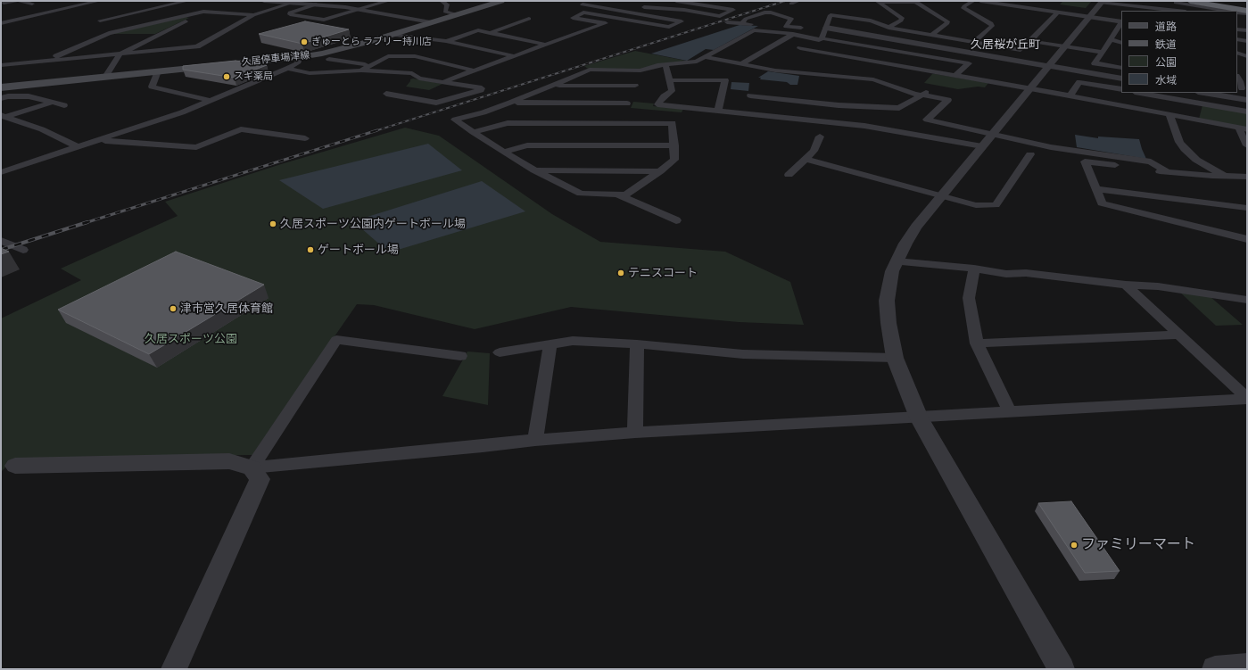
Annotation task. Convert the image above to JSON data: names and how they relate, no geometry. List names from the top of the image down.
{
  "streets": {
    "main road": ["久居停車場津線"]
  },
  "districts": ["久居桜が丘町"],
  "parks": ["久居スポーツ公園"],
  "places": [
    "ぎゅーとら ラブリー持川店",
    "スギ薬局",
    "久居スポーツ公園内ゲートボール場",
    "ゲートボール場",
    "テニスコート",
    "津市営久居体育館",
    "ファミリーマート"
  ],
  "legend": [
    "道路",
    "鉄道",
    "公園",
    "水域"
  ]
}
